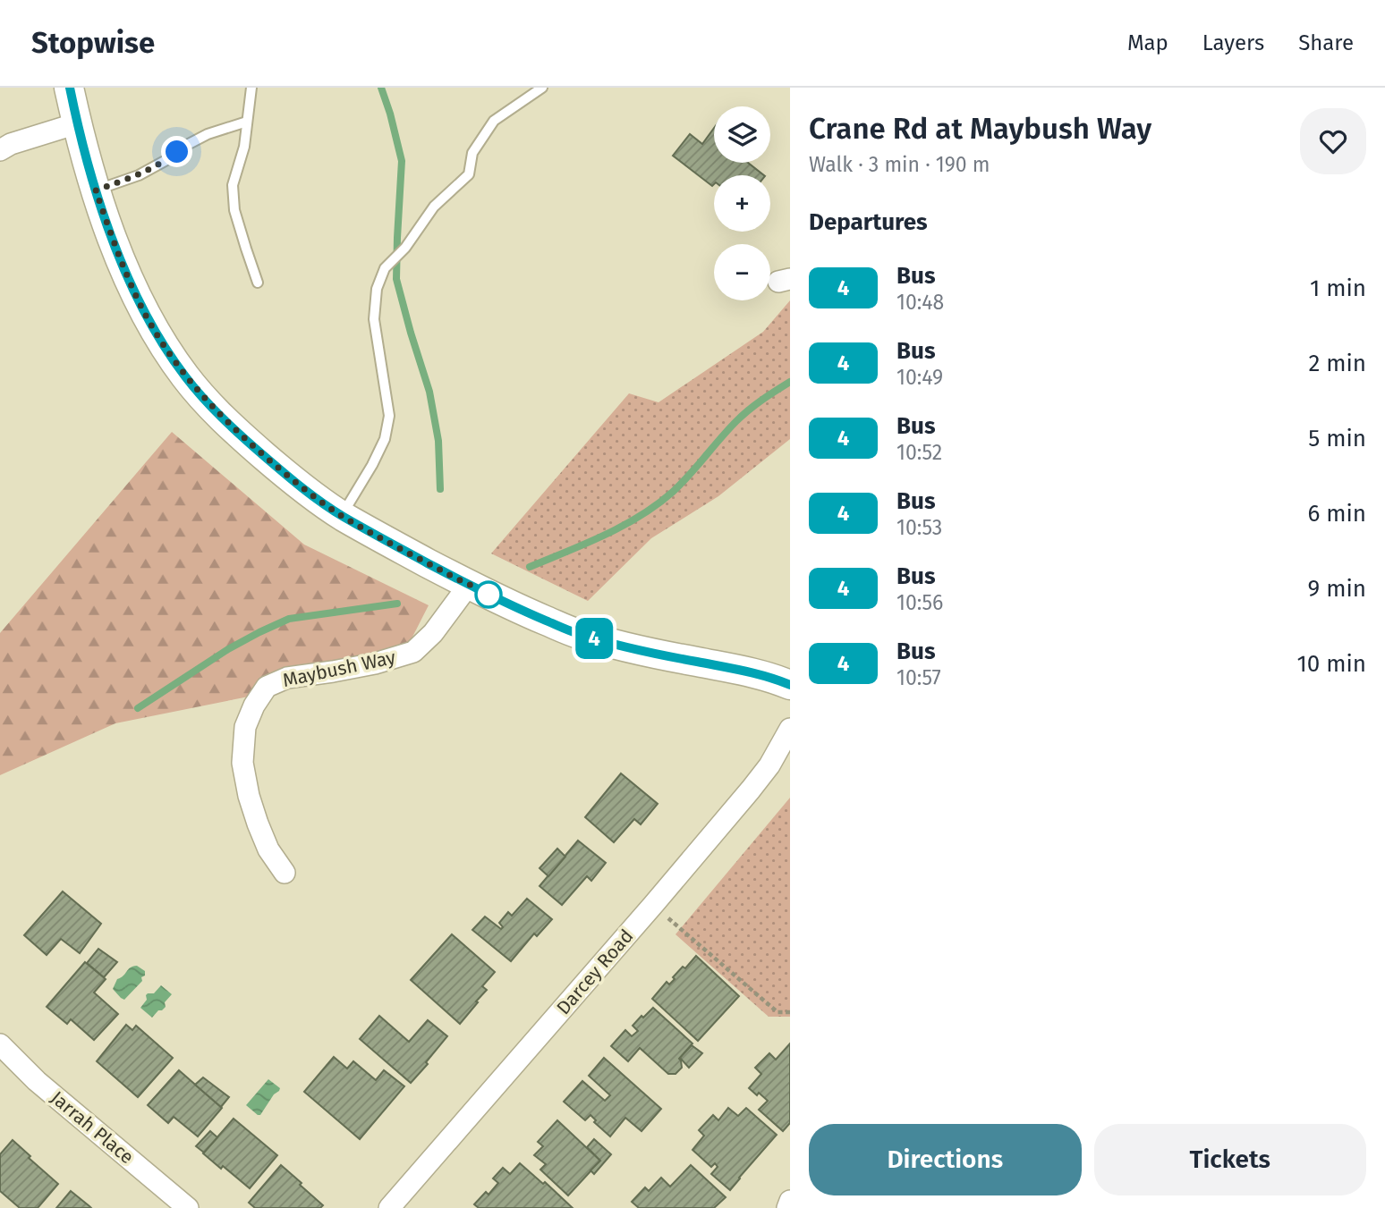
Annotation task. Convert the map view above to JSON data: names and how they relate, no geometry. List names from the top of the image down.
{
  "streets": {
    "street": ["Maybush Way", "Darcey Road", "Jarrah Place"]
  },
  "lines": ["bus line 4"],
  "page": {
    "header": "Stopwise",
    "nav": ["Map", "Layers", "Share"],
    "on_map": "4",
    "heading": [
      ["Crane Rd at Maybush Way", "Walk · 3 min · 190 m"],
      "Departures"
    ],
    "map_buttons": ["+", "−"],
    "list": [
      {
        "mark": "4",
        "name": "Bus",
        "note": "10:48",
        "value": "1 min"
      },
      {
        "mark": "4",
        "name": "Bus",
        "note": "10:49",
        "value": "2 min"
      },
      {
        "mark": "4",
        "name": "Bus",
        "note": "10:52",
        "value": "5 min"
      },
      {
        "mark": "4",
        "name": "Bus",
        "note": "10:53",
        "value": "6 min"
      },
      {
        "mark": "4",
        "name": "Bus",
        "note": "10:56",
        "value": "9 min"
      },
      {
        "mark": "4",
        "name": "Bus",
        "note": "10:57",
        "value": "10 min"
      }
    ],
    "buttons": ["Directions", "Tickets"]
  }
}
